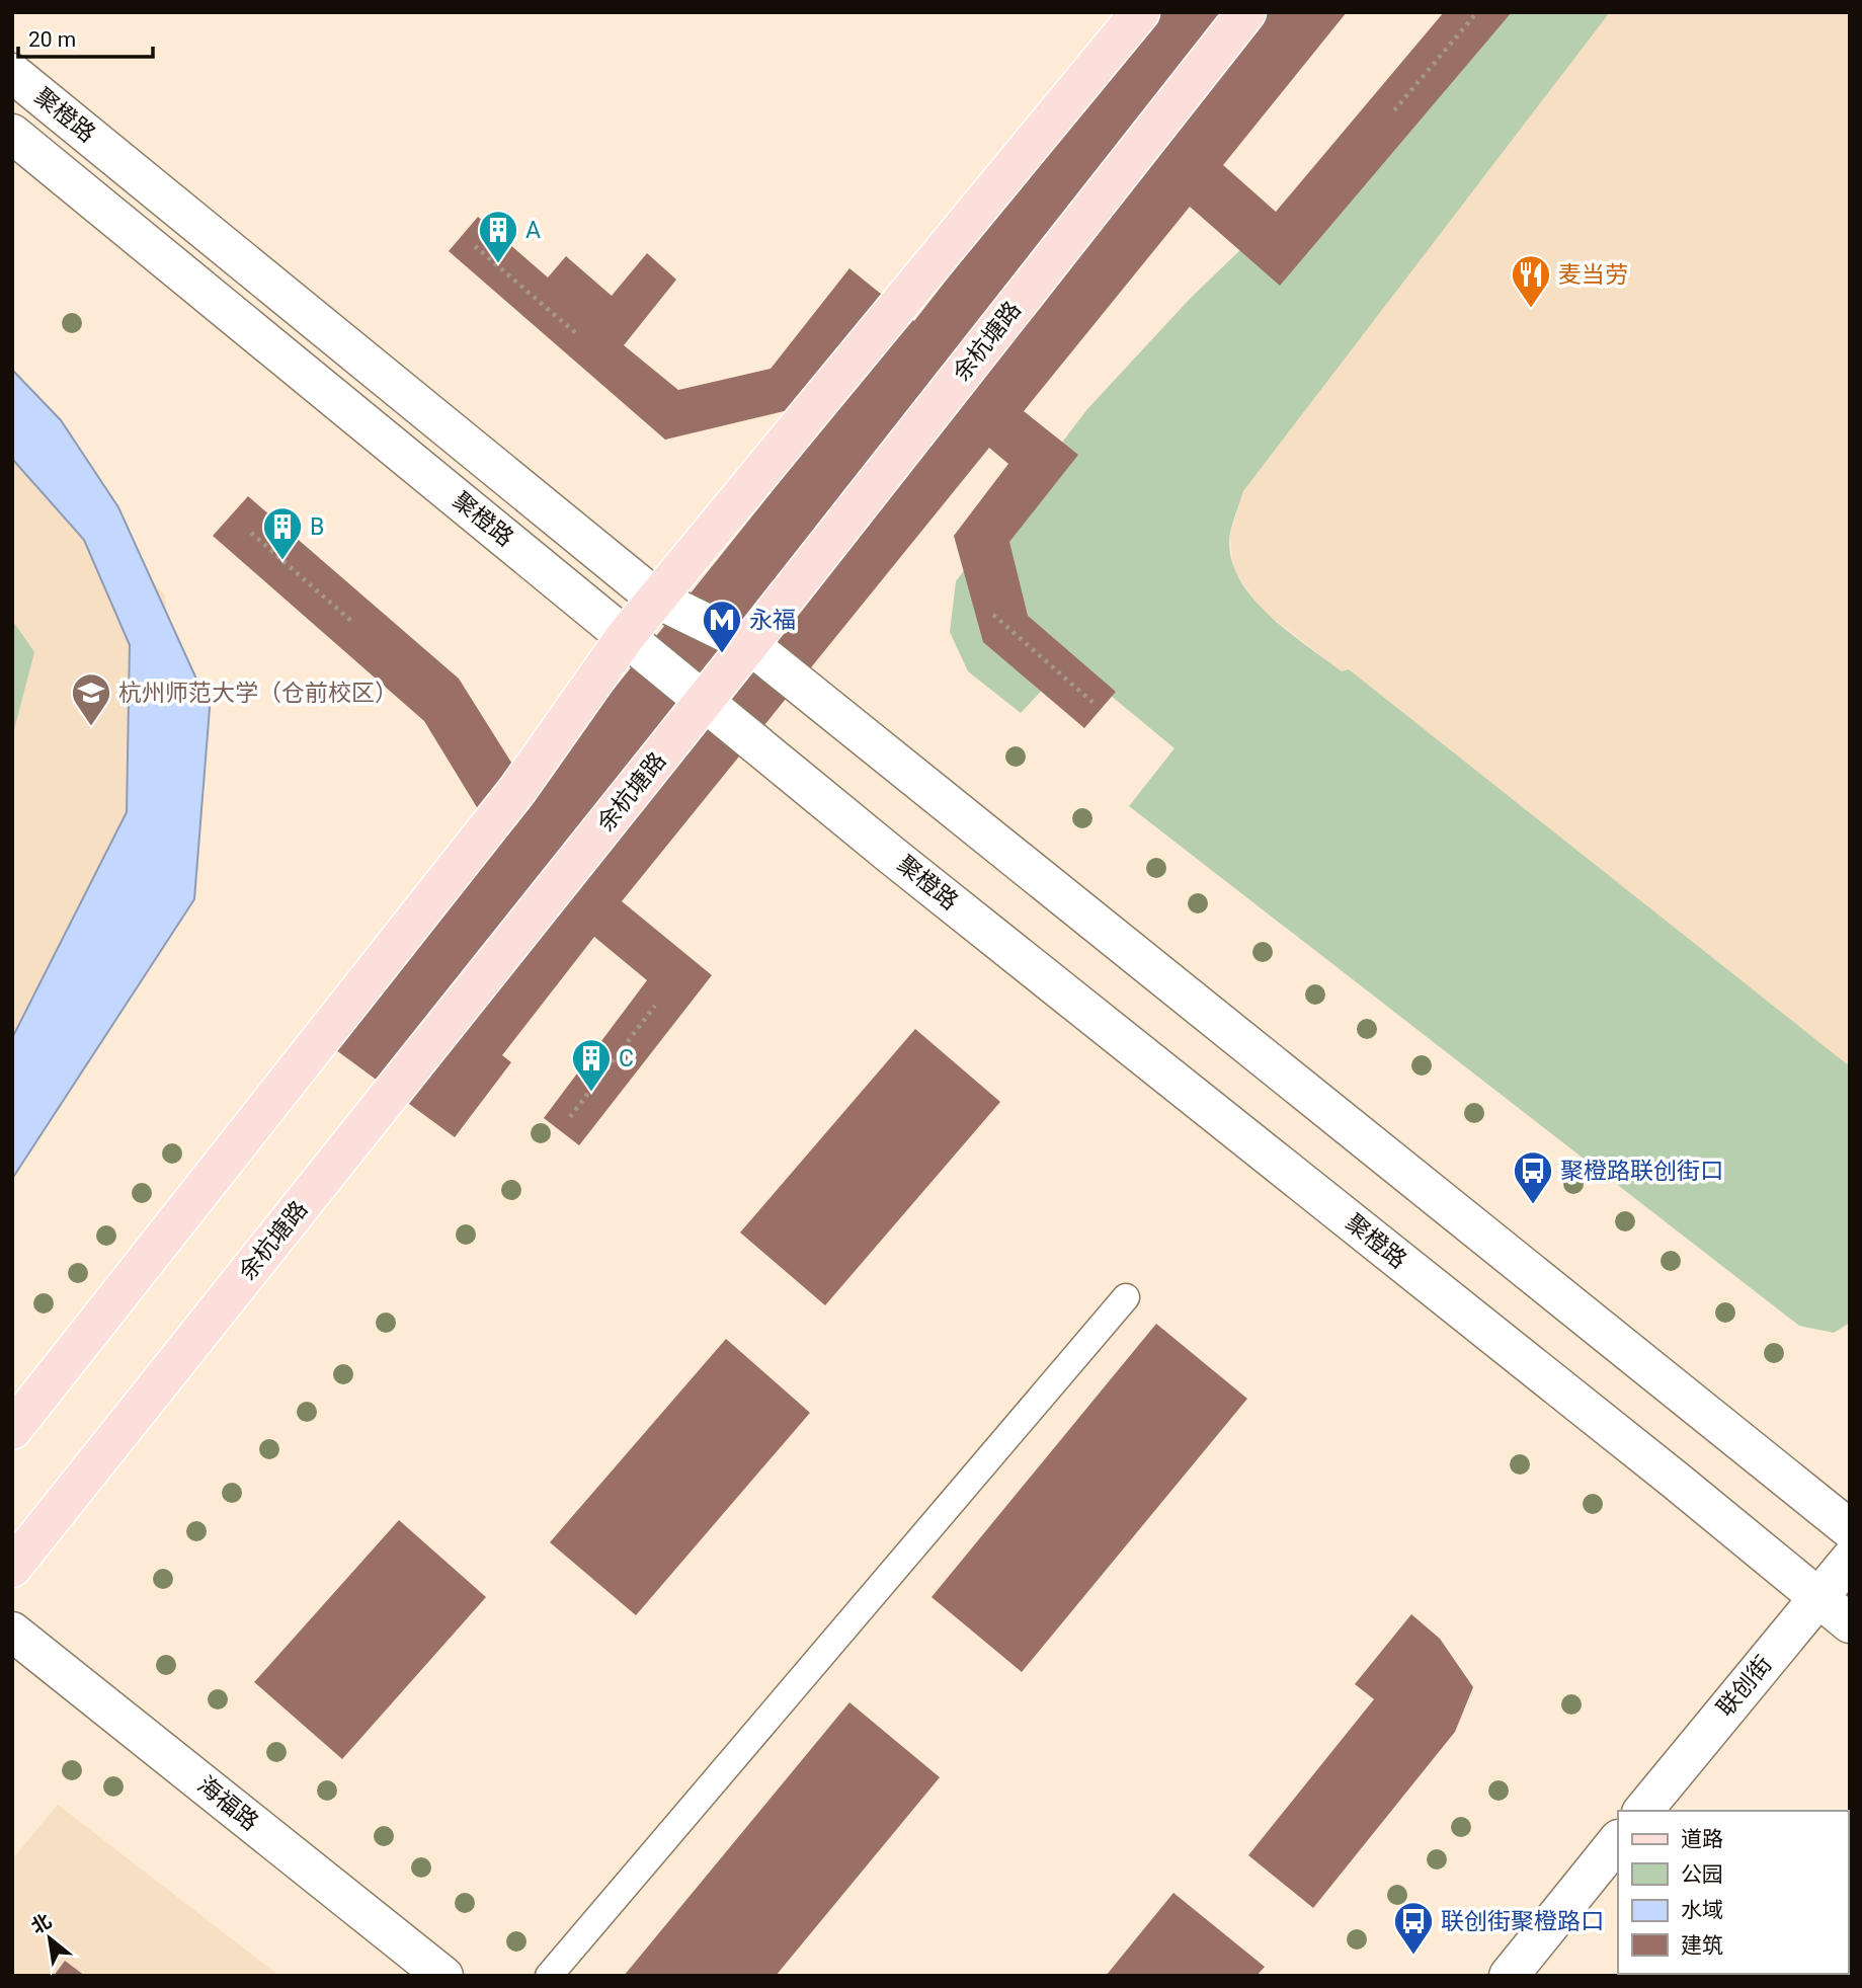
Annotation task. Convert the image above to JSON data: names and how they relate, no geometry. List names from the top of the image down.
{
  "streets": {
    "main road": ["余杭塘路"],
    "street": ["聚橙路", "联创街", "海福路"]
  },
  "crossings": [
    ["聚橙路", "余杭塘路"],
    ["聚橙路", "联创街"]
  ],
  "places": {
    "building": ["A", "B", "C"],
    "restaurant": ["麦当劳"],
    "metro station": ["永福"],
    "school or university": ["杭州师范大学（仓前校区）"],
    "bus stop": ["聚橙路联创街口", "联创街聚橙路口"]
  },
  "legend": [
    "道路",
    "公园",
    "水域",
    "建筑"
  ],
  "scale_bar": "20 m",
  "north": "top left"
}
